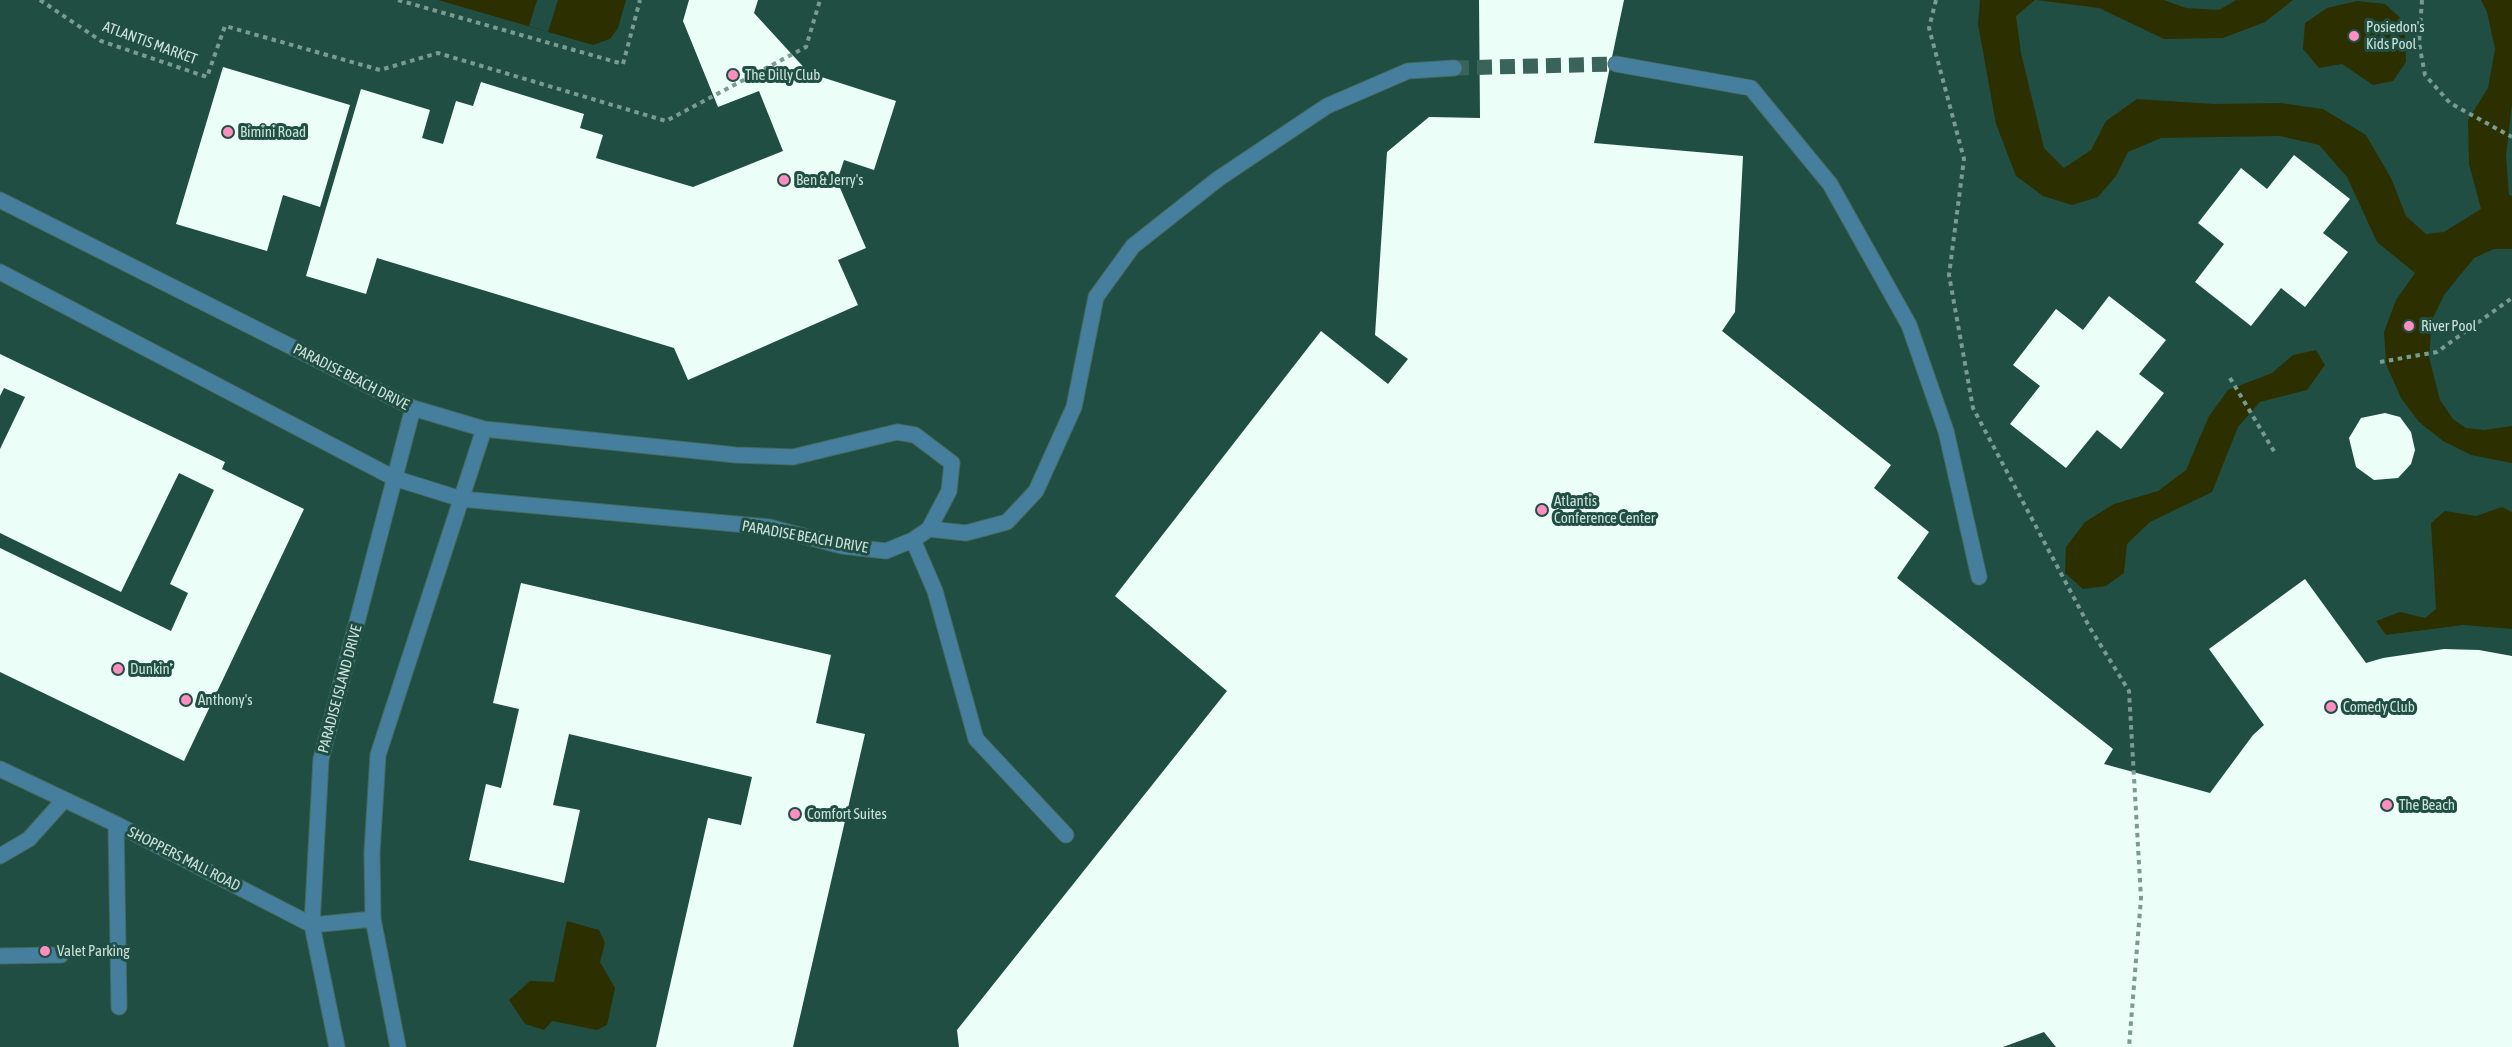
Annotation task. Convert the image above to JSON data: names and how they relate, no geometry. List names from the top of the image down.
{
  "streets": {
    "street": ["PARADISE BEACH DRIVE", "PARADISE ISLAND DRIVE", "SHOPPERS MALL ROAD"],
    "path": ["ATLANTIS MARKET"]
  },
  "crossings": [
    ["PARADISE BEACH DRIVE", "PARADISE ISLAND DRIVE"],
    ["PARADISE ISLAND DRIVE", "SHOPPERS MALL ROAD"]
  ],
  "places": [
    "Posiedon's Kids Pool",
    "The Dilly Club",
    "Bimini Road",
    "Ben & Jerry's",
    "River Pool",
    "Atlantis Conference Center",
    "Dunkin'",
    "Anthony's",
    "Comedy Club",
    "The Beach",
    "Comfort Suites",
    "Valet Parking"
  ]
}
